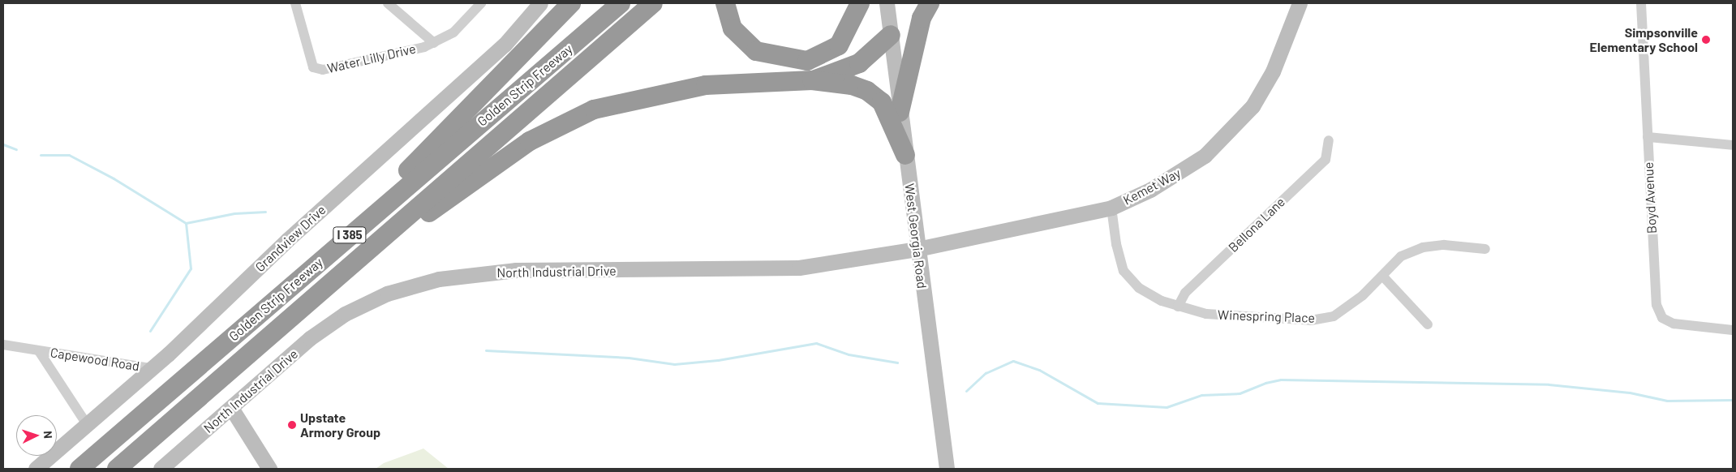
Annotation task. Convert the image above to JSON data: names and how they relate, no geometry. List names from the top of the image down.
{
  "streets": {
    "highway": ["Golden Strip Freeway", "I 385"],
    "street": [
      "Water Lilly Drive",
      "Kemet Way",
      "Boyd Avenue",
      "Bellona Lane",
      "West Georgia Road",
      "Grandview Drive",
      "North Industrial Drive",
      "Winespring Place",
      "Capewood Road"
    ]
  },
  "crossings": [
    ["Kemet Way", "West Georgia Road"],
    ["Kemet Way", "North Industrial Drive"],
    ["Kemet Way", "Winespring Place"],
    ["Bellona Lane", "Winespring Place"],
    ["West Georgia Road", "North Industrial Drive"],
    ["Grandview Drive", "Capewood Road"]
  ],
  "places": ["Simpsonville Elementary School", "Upstate Armory Group"],
  "north": "right"
}
